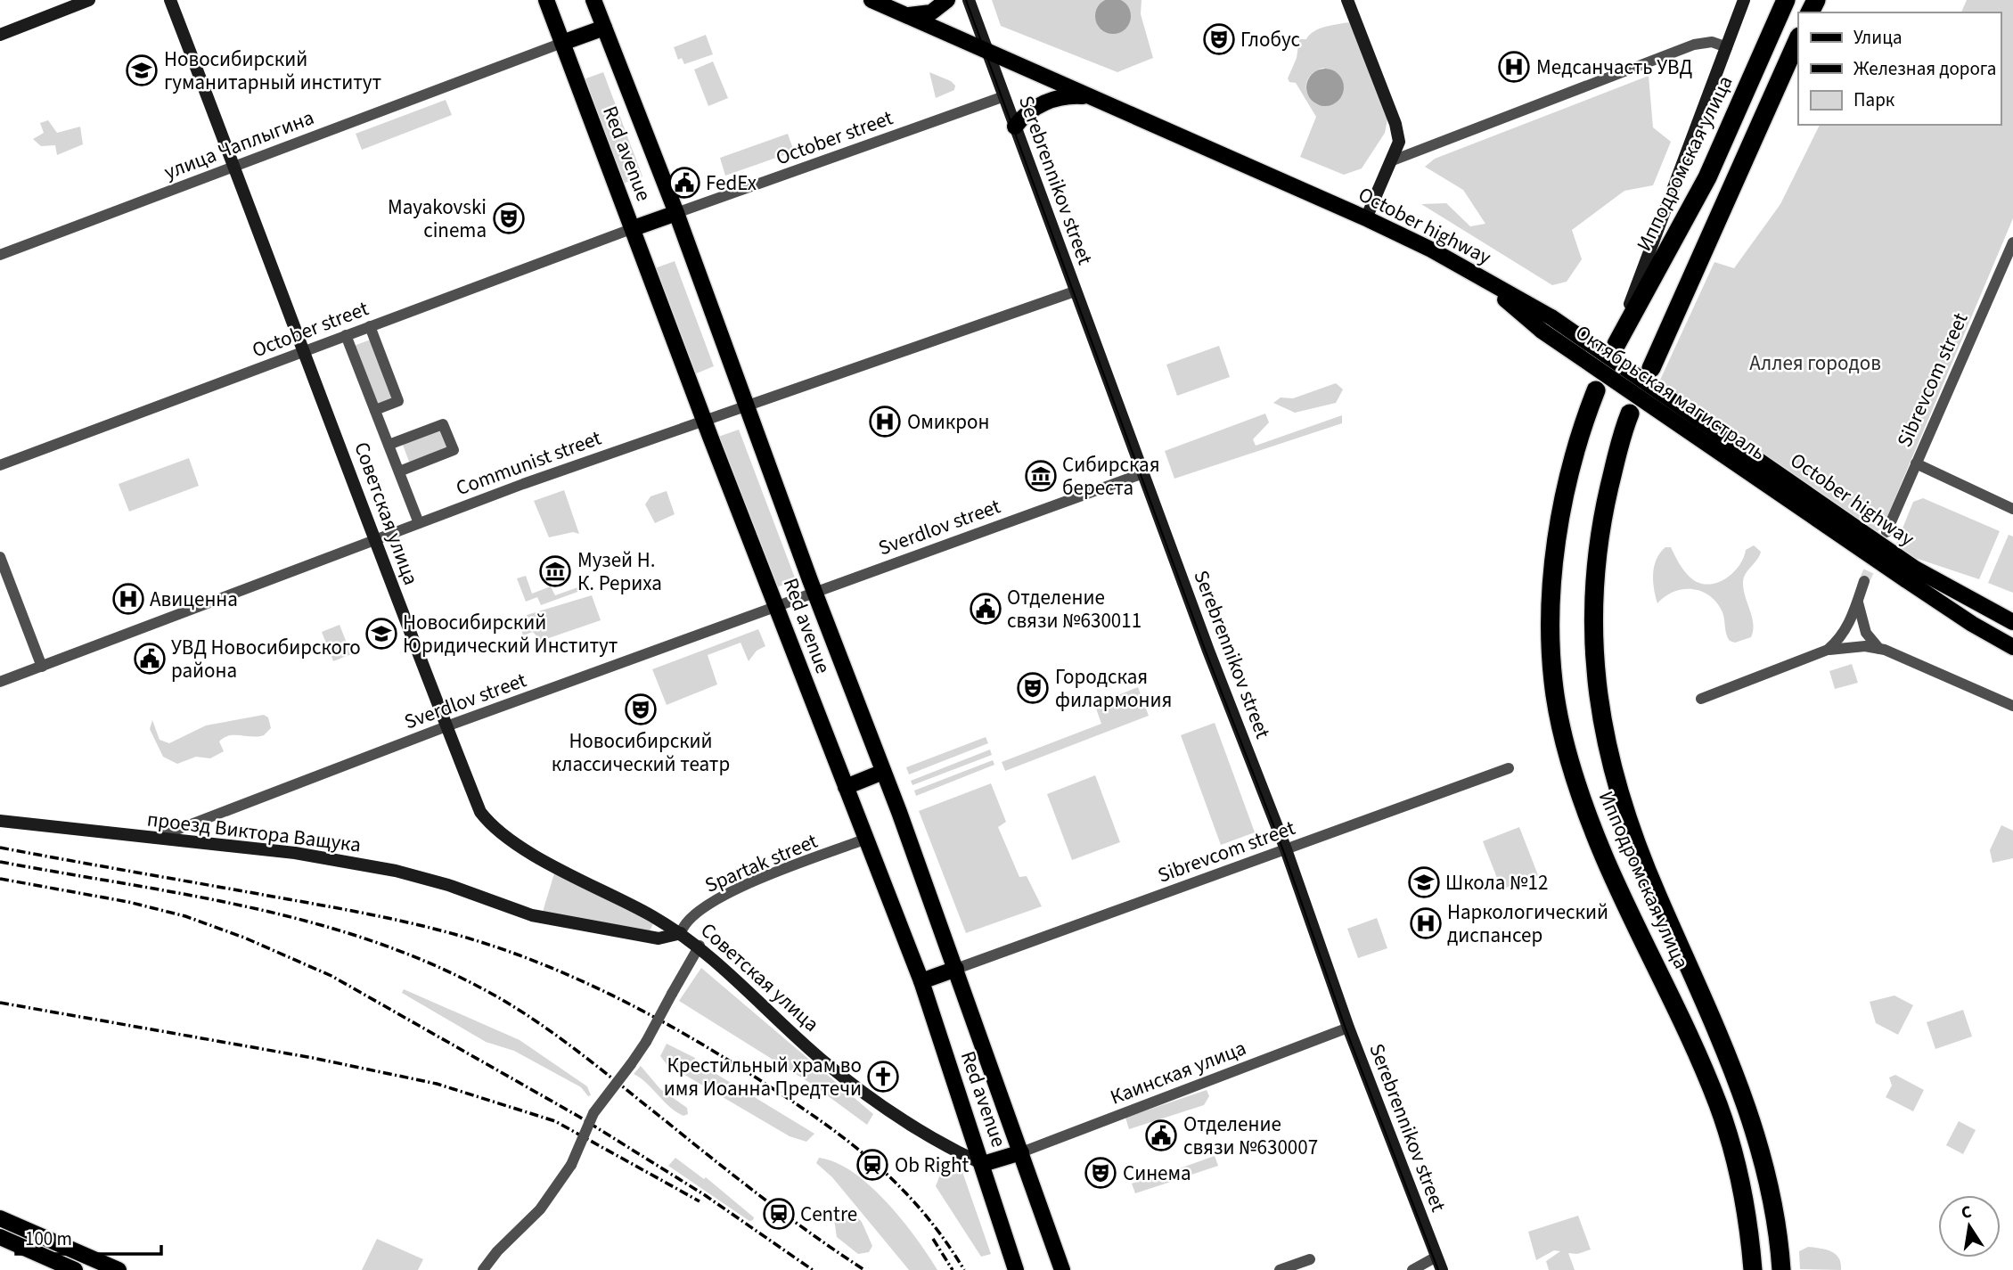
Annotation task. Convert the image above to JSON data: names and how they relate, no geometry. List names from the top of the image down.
{
  "streets": {
    "highway": ["Ипподромская улица"],
    "main road": ["Red avenue", "October highway", "Октябрьская магистраль"],
    "street": [
      "October street",
      "улица Чаплыгина",
      "Serebrennikov street",
      "Sibrevcom street",
      "Communist street",
      "Советская улица",
      "Sverdlov street",
      "проезд Виктора Ващука",
      "Spartak street",
      "Каинская улица"
    ]
  },
  "crossings": [
    ["October street", "Red avenue"],
    ["October street", "Serebrennikov street"],
    ["October street", "Советская улица"],
    ["улица Чаплыгина", "Red avenue"],
    ["улица Чаплыгина", "Советская улица"],
    ["Red avenue", "Sibrevcom street"],
    ["Red avenue", "Communist street"],
    ["Red avenue", "Советская улица"],
    ["Red avenue", "Sverdlov street"],
    ["Red avenue", "Spartak street"],
    ["Red avenue", "Каинская улица"],
    ["Serebrennikov street", "October highway"],
    ["Serebrennikov street", "Sibrevcom street"],
    ["Serebrennikov street", "Communist street"],
    ["Serebrennikov street", "Sverdlov street"],
    ["Serebrennikov street", "Каинская улица"],
    ["October highway", "Октябрьская магистраль"],
    ["Communist street", "Советская улица"],
    ["Советская улица", "Sverdlov street"],
    ["Советская улица", "проезд Виктора Ващука"],
    ["Советская улица", "Spartak street"],
    ["Sverdlov street", "проезд Виктора Ващука"],
    ["проезд Виктора Ващука", "Spartak street"]
  ],
  "parks": ["Аллея городов"],
  "places": {
    "theatre": [
      "Глобус",
      "Mayakovski cinema",
      "Городская филармония",
      "Новосибирский классический театр",
      "Синема"
    ],
    "hospital": [
      "Медсанчасть УВД",
      "Омикрон",
      "Авиценна",
      "Наркологический диспансер"
    ],
    "school or university": ["Новосибирский гуманитарный институт", "Новосибирский Юридический Институт", "Школа №12"],
    "public building": [
      "FedEx",
      "Отделение связи №630011",
      "УВД Новосибирского района",
      "Отделение связи №630007"
    ],
    "museum": ["Сибирская береста", "Музей Н. К. Рериха"],
    "church": ["Крестильный храм во имя Иоанна Предтечи"],
    "station": ["Ob Right", "Centre"]
  },
  "legend": ["Улица", "Железная дорога", "Парк"],
  "scale_bar": "100 m",
  "north": "top"
}
